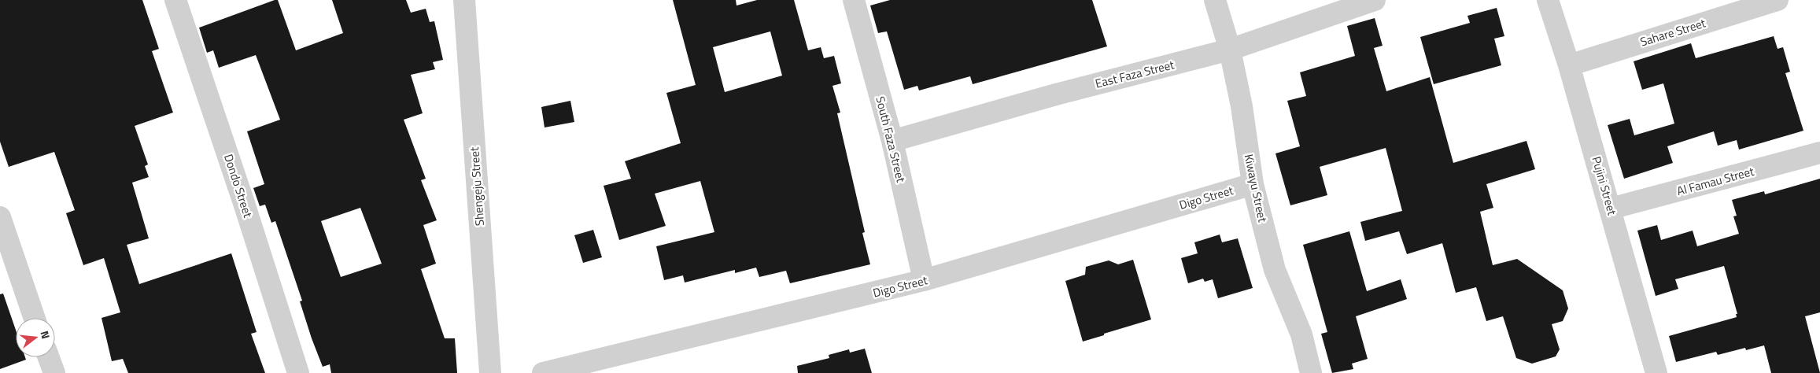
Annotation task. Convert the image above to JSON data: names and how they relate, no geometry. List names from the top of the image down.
{
  "streets": {
    "street": [
      "Sahare Street",
      "East Faza Street",
      "South Faza Street",
      "Al Famau Street",
      "Dondo Street",
      "Pujini Street",
      "Shengeju Street",
      "Kiwayu Street",
      "Digo Street"
    ]
  },
  "crossings": [
    ["Sahare Street", "Pujini Street"],
    ["East Faza Street", "South Faza Street"],
    ["East Faza Street", "Kiwayu Street"],
    ["South Faza Street", "Digo Street"],
    ["Al Famau Street", "Pujini Street"],
    ["Kiwayu Street", "Digo Street"]
  ],
  "north": "right"
}
